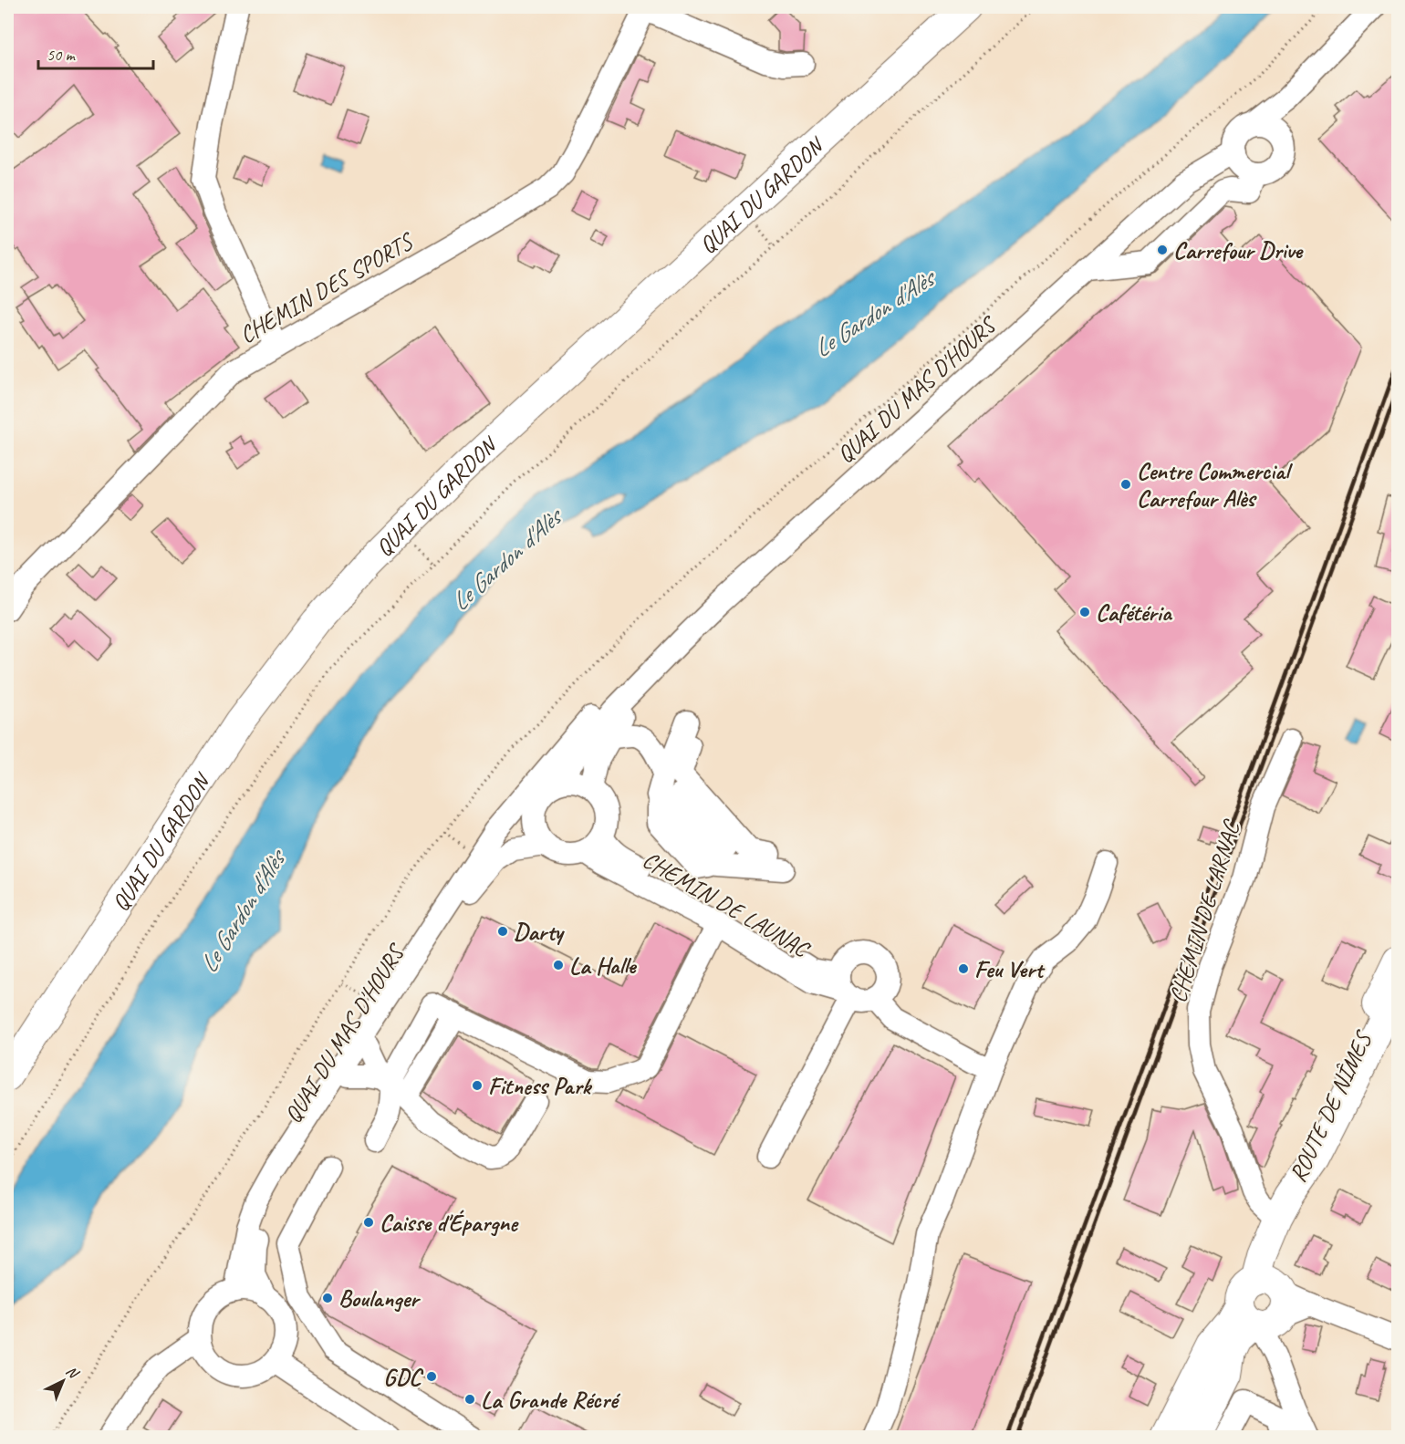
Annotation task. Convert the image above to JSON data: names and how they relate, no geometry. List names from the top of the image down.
{
  "streets": {
    "main road": ["QUAI DU GARDON", "ROUTE DE NÎMES"],
    "street": [
      "CHEMIN DES SPORTS",
      "QUAI DU MAS D'HOURS",
      "CHEMIN DE LAUNAC",
      "CHEMIN DE LARNAC"
    ]
  },
  "crossings": [
    ["QUAI DU MAS D'HOURS", "CHEMIN DE LAUNAC"],
    ["CHEMIN DE LARNAC", "ROUTE DE NÎMES"]
  ],
  "water": ["Le Gardon d'Alès"],
  "places": [
    "Carrefour Drive",
    "Centre Commercial Carrefour Alès",
    "Cafétéria",
    "Darty",
    "La Halle",
    "Feu Vert",
    "Fitness Park",
    "Caisse d'Épargne",
    "Boulanger",
    "GDC",
    "La Grande Récré"
  ],
  "scale_bar": "50 m",
  "north": "top right"
}
